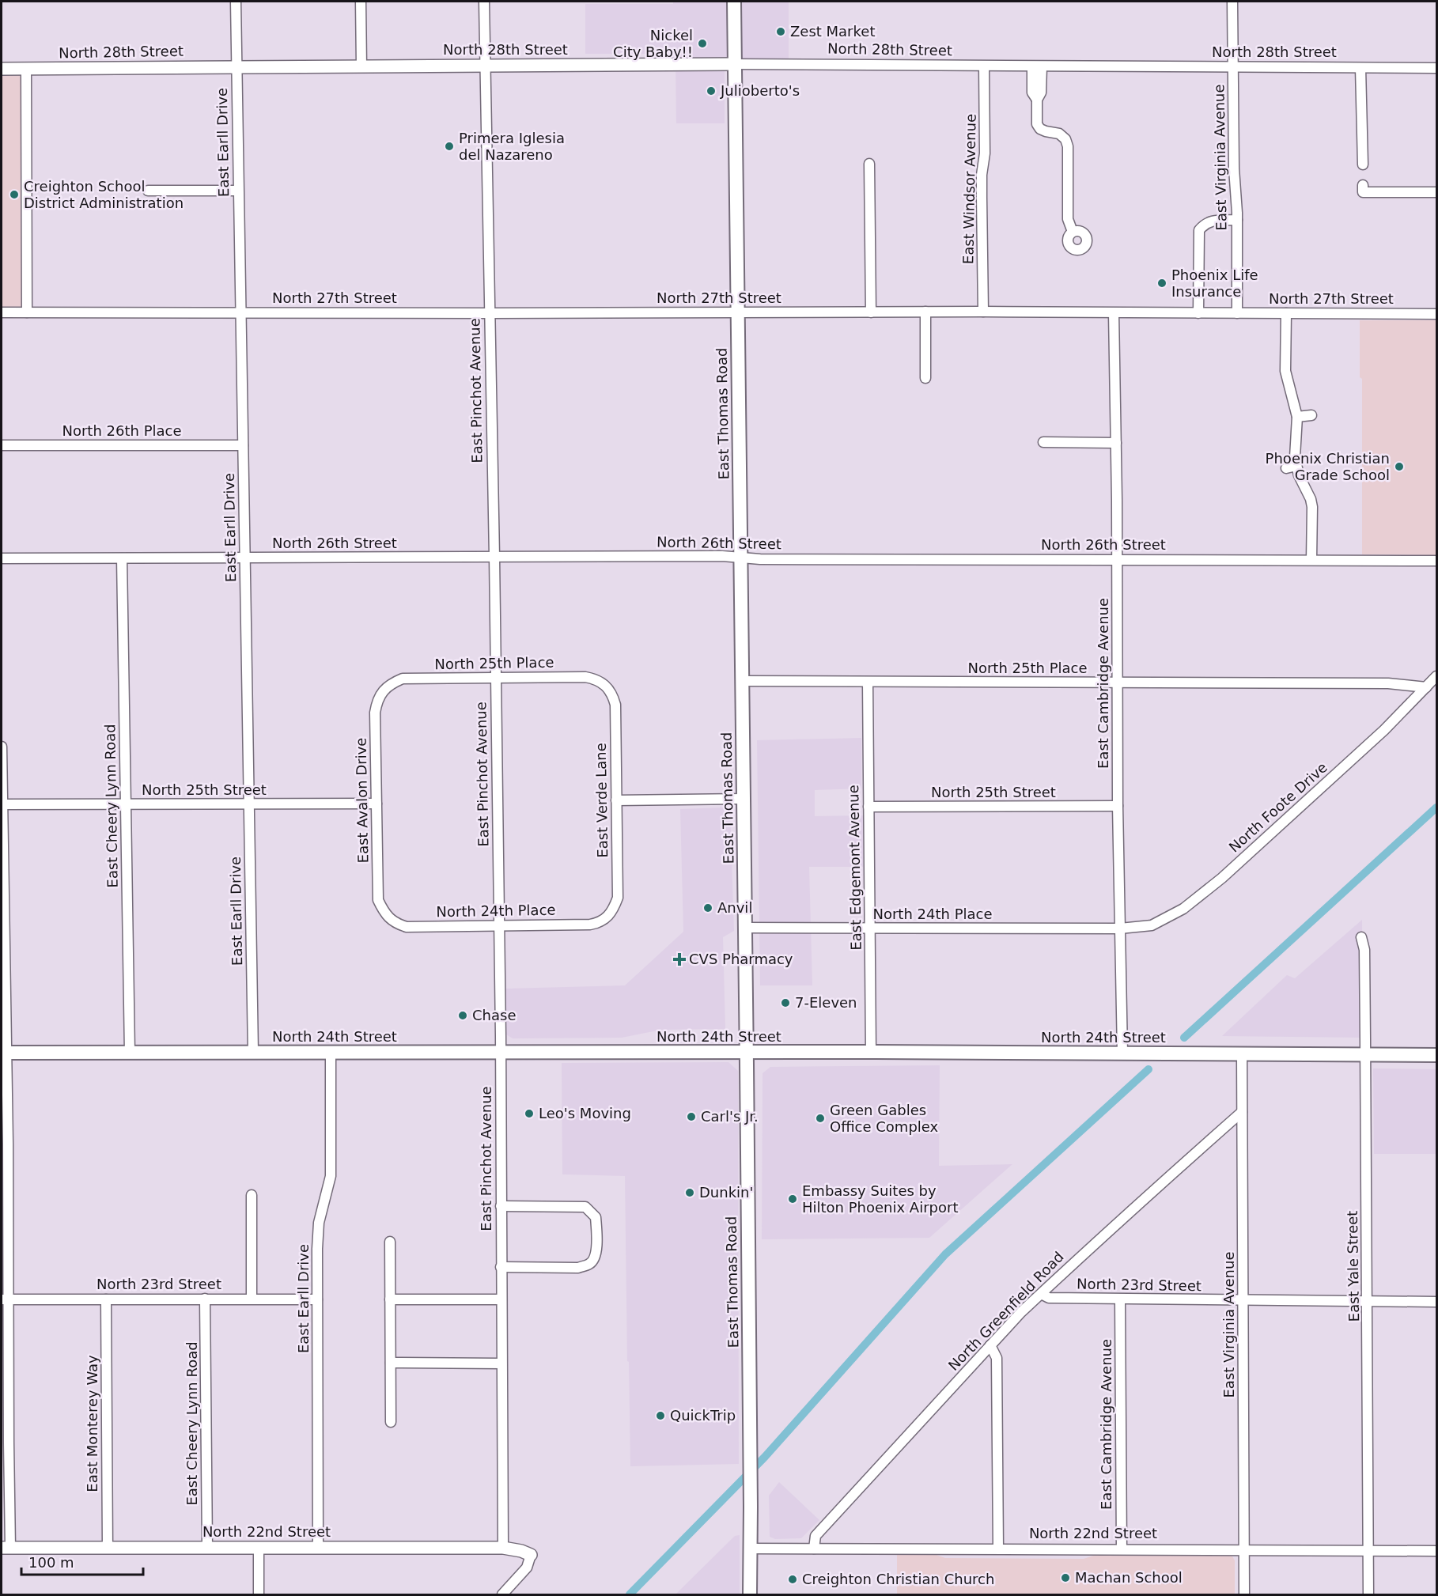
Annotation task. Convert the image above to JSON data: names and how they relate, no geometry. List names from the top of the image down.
{
  "streets": {
    "main road": ["East Thomas Road", "North 24th Street"],
    "street": [
      "North 28th Street",
      "East Earll Drive",
      "East Virginia Avenue",
      "East Windsor Avenue",
      "North 27th Street",
      "East Pinchot Avenue",
      "North 26th Place",
      "North 26th Street",
      "North 25th Place",
      "East Cambridge Avenue",
      "North 25th Street",
      "East Avalon Drive",
      "East Verde Lane",
      "East Cheery Lynn Road",
      "North Foote Drive",
      "East Edgemont Avenue",
      "North 24th Place",
      "East Yale Street",
      "North 23rd Street",
      "North Greenfield Road",
      "East Monterey Way",
      "North 22nd Street"
    ]
  },
  "crossings": [
    ["North 28th Street", "East Earll Drive"],
    ["North 28th Street", "East Virginia Avenue"],
    ["North 28th Street", "East Windsor Avenue"],
    ["North 28th Street", "East Pinchot Avenue"],
    ["North 28th Street", "East Thomas Road"],
    ["East Earll Drive", "North 27th Street"],
    ["East Earll Drive", "North 26th Place"],
    ["East Earll Drive", "North 26th Street"],
    ["East Earll Drive", "North 25th Street"],
    ["East Earll Drive", "North 24th Street"],
    ["East Earll Drive", "North 23rd Street"],
    ["East Earll Drive", "North 22nd Street"],
    ["East Virginia Avenue", "North 27th Street"],
    ["East Virginia Avenue", "North 24th Street"],
    ["East Virginia Avenue", "North 23rd Street"],
    ["East Virginia Avenue", "North Greenfield Road"],
    ["East Virginia Avenue", "North 22nd Street"],
    ["East Windsor Avenue", "North 27th Street"],
    ["North 27th Street", "East Pinchot Avenue"],
    ["North 27th Street", "East Thomas Road"],
    ["North 27th Street", "East Cambridge Avenue"],
    ["East Pinchot Avenue", "North 26th Street"],
    ["East Pinchot Avenue", "North 25th Place"],
    ["East Pinchot Avenue", "North 24th Place"],
    ["East Pinchot Avenue", "North 24th Street"],
    ["East Pinchot Avenue", "North 22nd Street"],
    ["East Thomas Road", "North 26th Street"],
    ["East Thomas Road", "North 25th Place"],
    ["East Thomas Road", "North 24th Place"],
    ["East Thomas Road", "North 24th Street"],
    ["East Thomas Road", "North 22nd Street"],
    ["North 26th Street", "East Cambridge Avenue"],
    ["North 26th Street", "East Cheery Lynn Road"],
    ["North 25th Place", "East Cambridge Avenue"],
    ["North 25th Place", "East Avalon Drive"],
    ["North 25th Place", "East Verde Lane"],
    ["North 25th Place", "North Foote Drive"],
    ["North 25th Place", "East Edgemont Avenue"],
    ["East Cambridge Avenue", "North 25th Street"],
    ["East Cambridge Avenue", "North Foote Drive"],
    ["East Cambridge Avenue", "North 24th Place"],
    ["East Cambridge Avenue", "North 24th Street"],
    ["East Cambridge Avenue", "North 23rd Street"],
    ["East Cambridge Avenue", "North 22nd Street"],
    ["North 25th Street", "East Avalon Drive"],
    ["North 25th Street", "East Cheery Lynn Road"],
    ["North 25th Street", "East Edgemont Avenue"],
    ["East Avalon Drive", "North 24th Place"],
    ["East Verde Lane", "North 24th Place"],
    ["East Cheery Lynn Road", "North 24th Street"],
    ["East Cheery Lynn Road", "North 23rd Street"],
    ["East Cheery Lynn Road", "North 22nd Street"],
    ["North Foote Drive", "North 24th Place"],
    ["East Edgemont Avenue", "North 24th Place"],
    ["East Edgemont Avenue", "North 24th Street"],
    ["North 24th Street", "East Yale Street"],
    ["East Yale Street", "North 23rd Street"],
    ["East Yale Street", "North 22nd Street"],
    ["North 23rd Street", "North Greenfield Road"],
    ["North 23rd Street", "East Monterey Way"],
    ["North Greenfield Road", "North 22nd Street"],
    ["East Monterey Way", "North 22nd Street"]
  ],
  "places": {
    "other": [
      "Zest Market",
      "Nickel City Baby!!",
      "Julioberto's",
      "Primera Iglesia del Nazareno",
      "Creighton School District Administration",
      "Phoenix Life Insurance",
      "Phoenix Christian Grade School",
      "Anvil",
      "7-Eleven",
      "Chase",
      "Leo's Moving",
      "Carl's Jr.",
      "Green Gables Office Complex",
      "Dunkin'",
      "Embassy Suites by Hilton Phoenix Airport",
      "QuickTrip",
      "Machan School",
      "Creighton Christian Church"
    ],
    "health": ["CVS Pharmacy"]
  },
  "scale_bar": "100 m"
}
